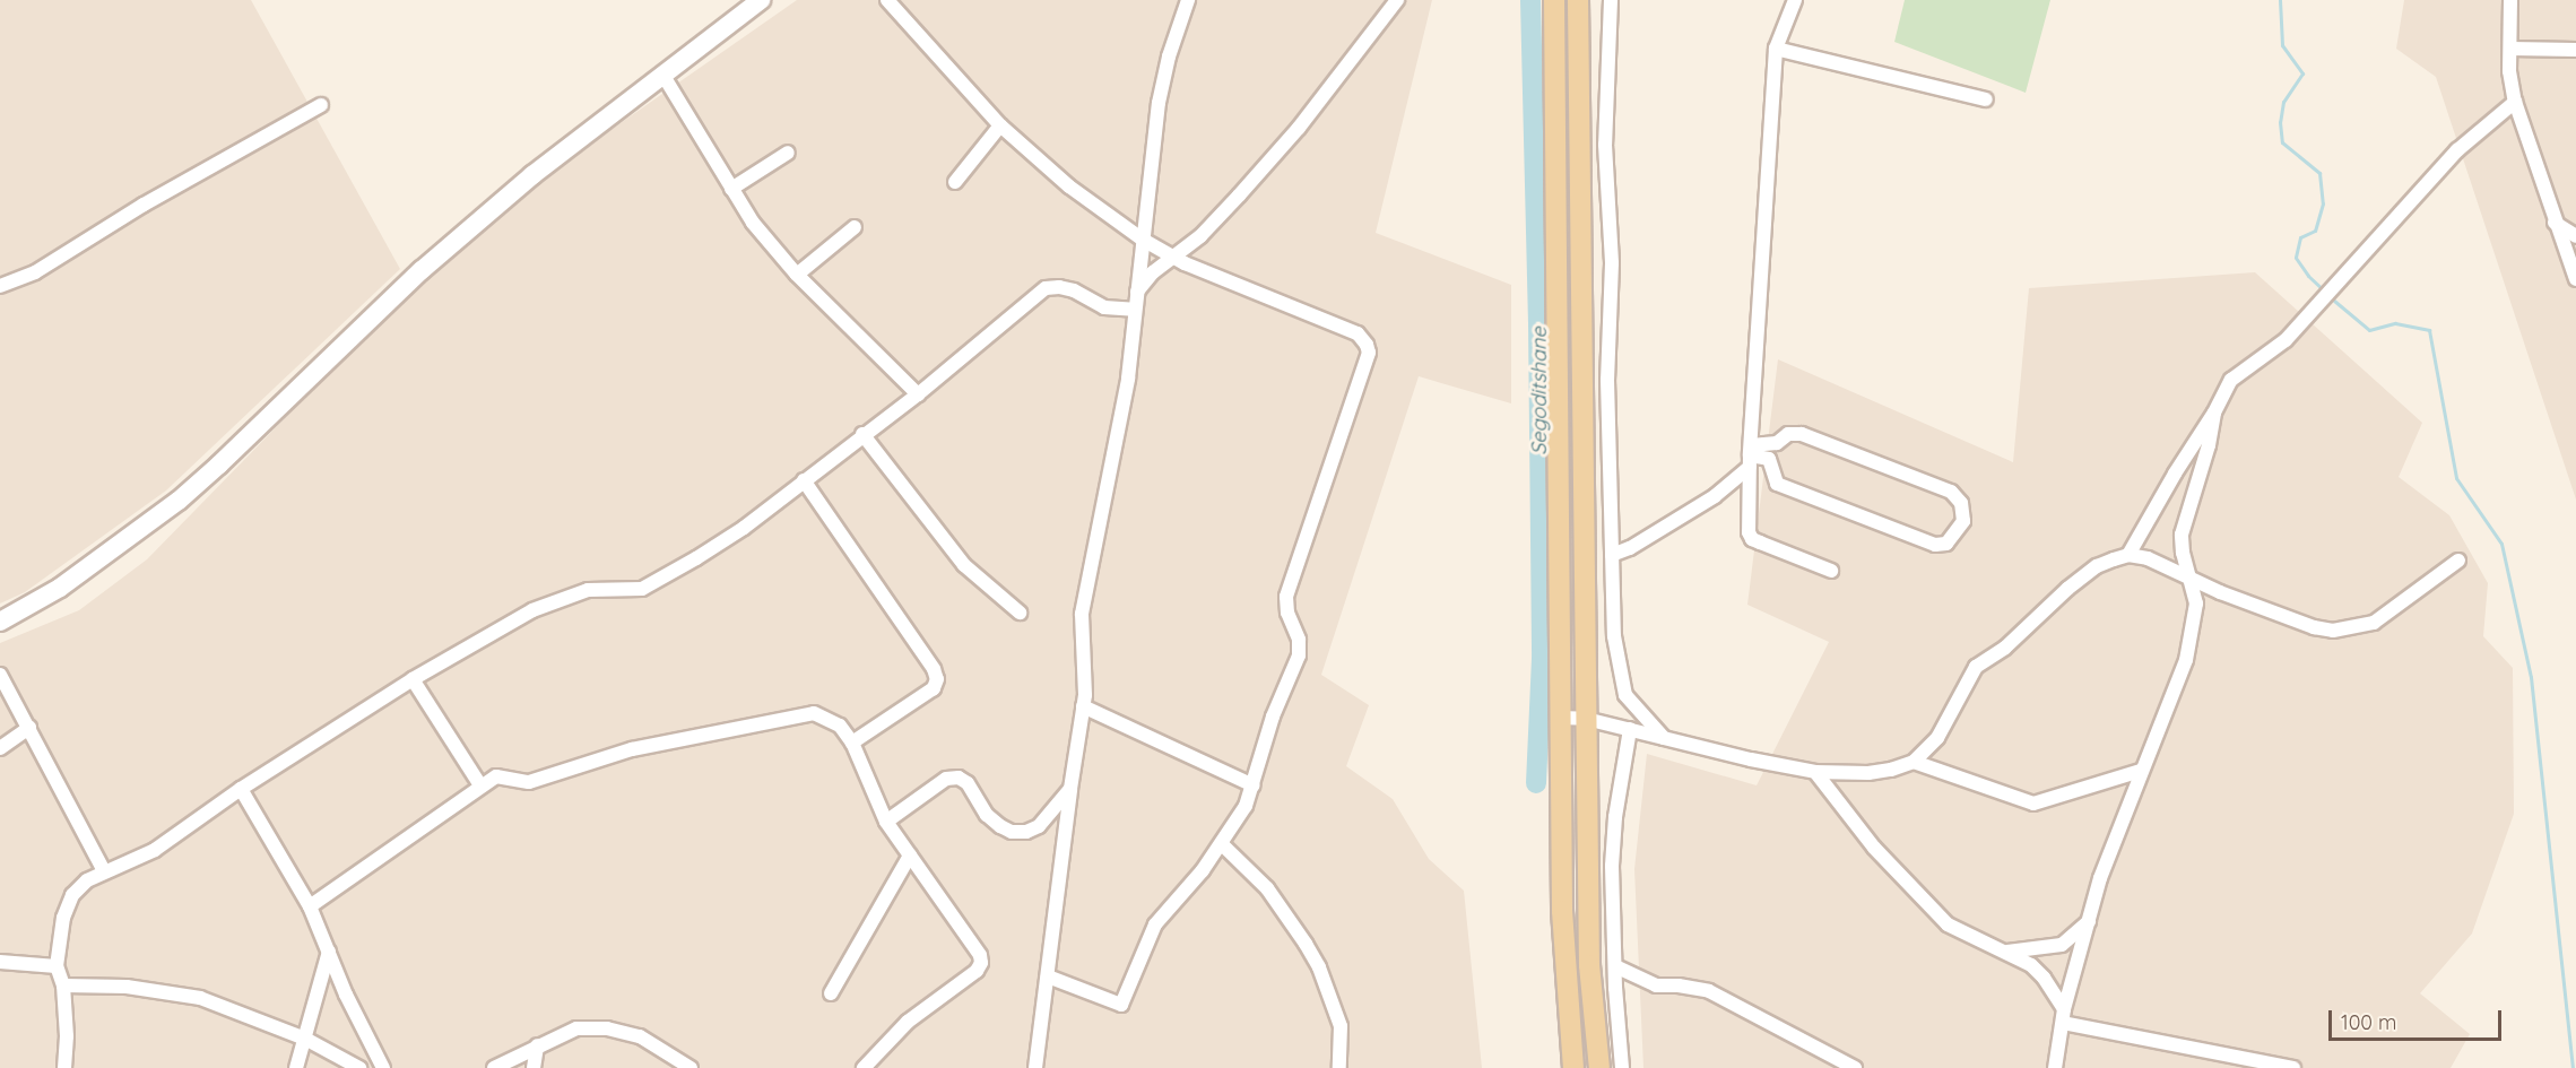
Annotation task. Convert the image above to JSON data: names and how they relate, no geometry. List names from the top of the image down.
{
  "water": ["Segoditshane"],
  "scale_bar": "100 m"
}
